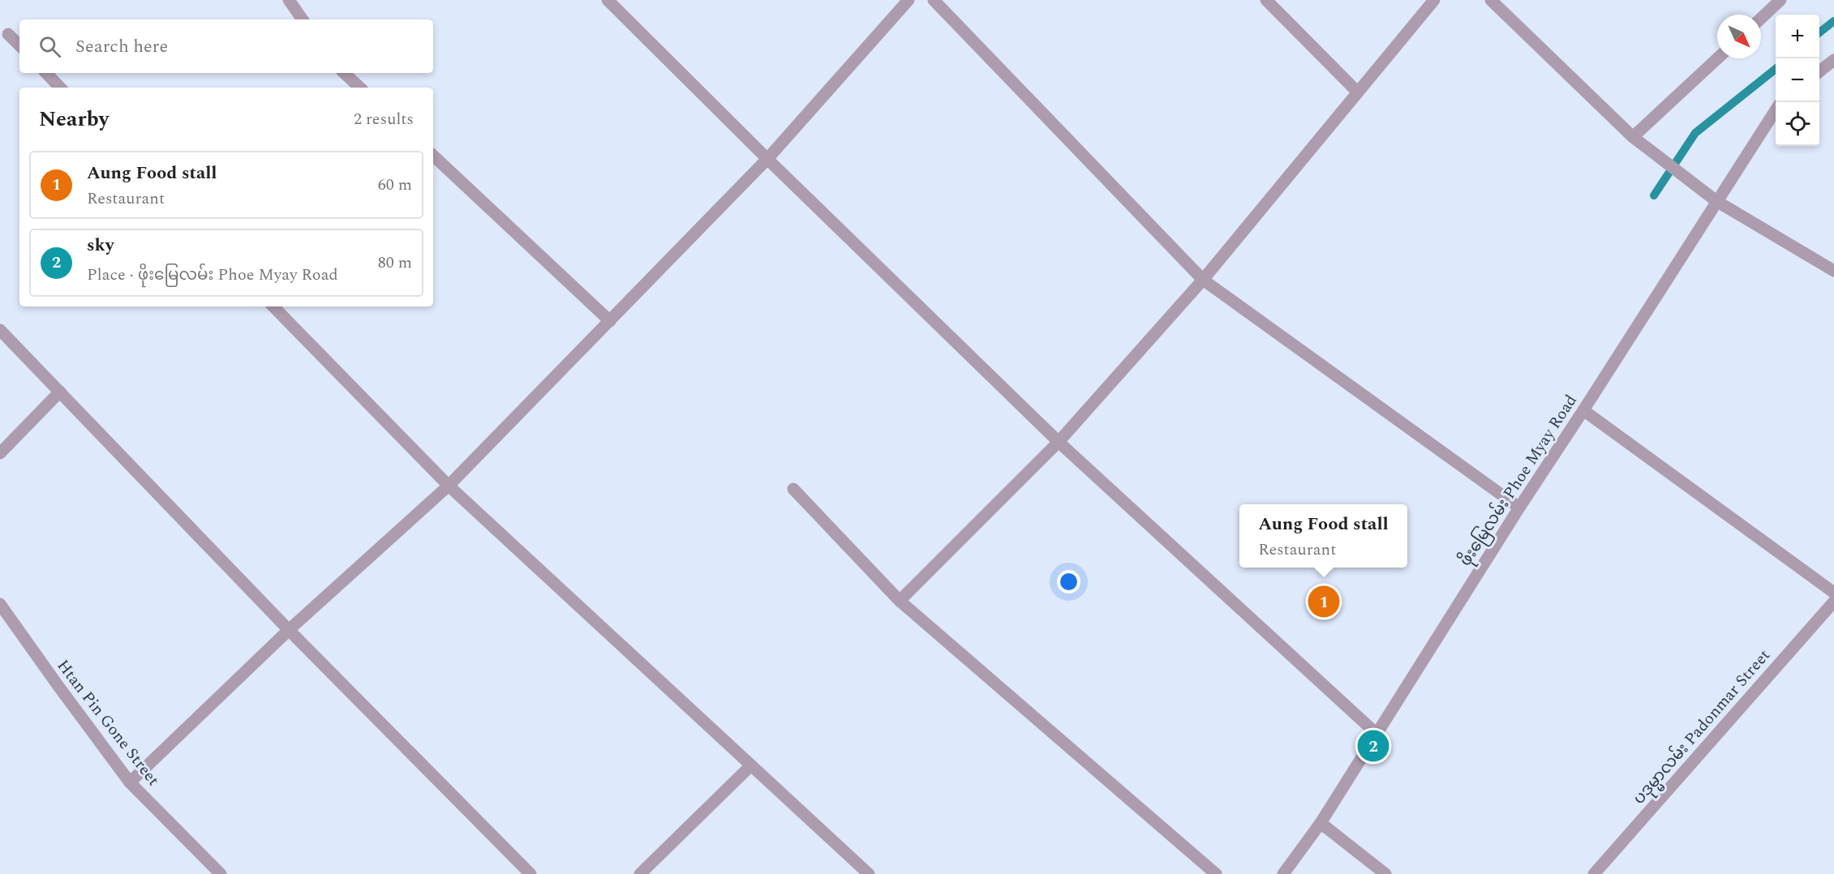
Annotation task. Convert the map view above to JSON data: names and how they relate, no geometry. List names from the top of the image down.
{
  "streets": {
    "street": ["ဖိုးမြေလမ်း Phoe Myay Road", "Htan Pin Gone Street", "ပဒုမ္မာလမ်း Padonmar Street"]
  },
  "north": "bottom right",
  "page": {
    "map_buttons": ["+", "−"],
    "search": "Search here",
    "heading": ["Nearby", "2 results"],
    "list": [
      {
        "mark": "1",
        "name": "Aung Food stall",
        "note": "Restaurant",
        "value": "60 m"
      },
      {
        "mark": "2",
        "name": "sky",
        "note": "Place · ဖိုးမြေလမ်း Phoe Myay Road",
        "value": "80 m"
      }
    ],
    "popup": ["Aung Food stall", "Restaurant"],
    "pins": ["1", "2"]
  }
}
